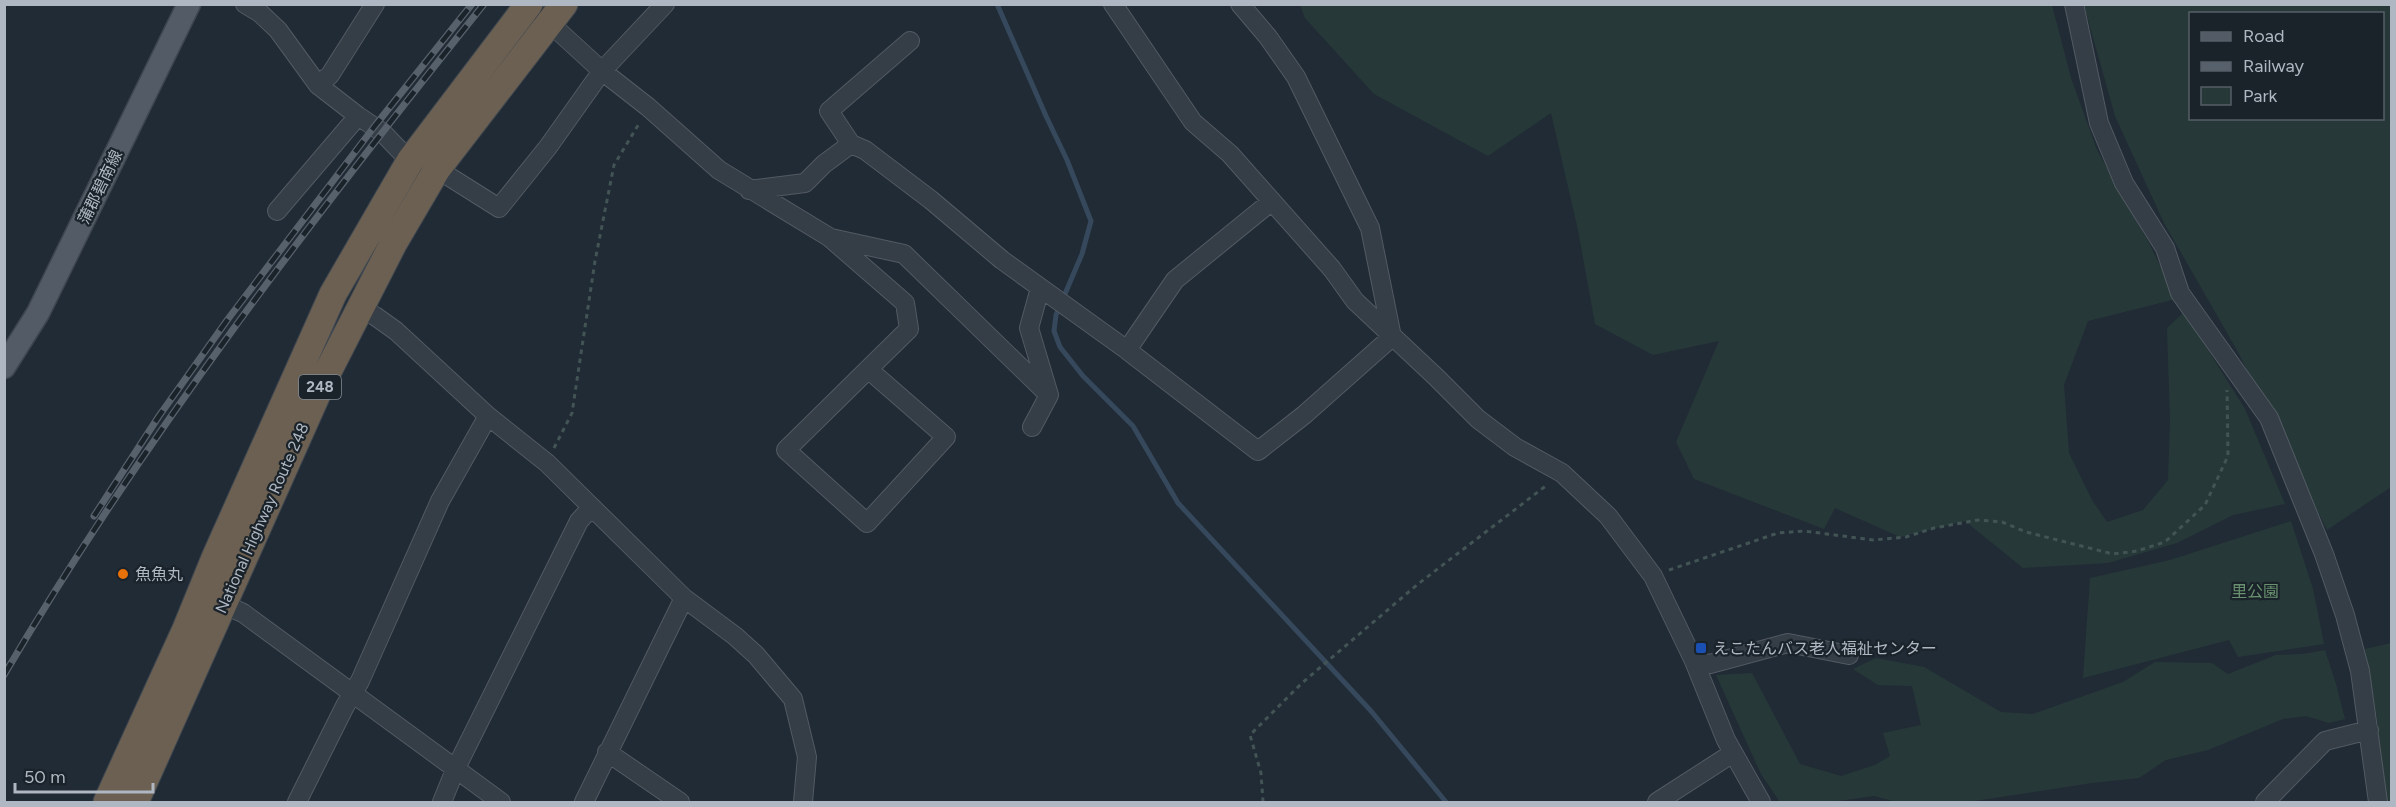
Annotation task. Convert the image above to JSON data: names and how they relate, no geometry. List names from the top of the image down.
{
  "streets": {
    "highway": ["248", "National Highway Route 248"],
    "main road": ["蒲郡碧南線"]
  },
  "parks": ["里公園"],
  "places": {
    "other": ["魚魚丸"],
    "transit": ["えこたんバス老人福祉センター"]
  },
  "legend": ["Road", "Railway", "Park"],
  "scale_bar": "50 m"
}
